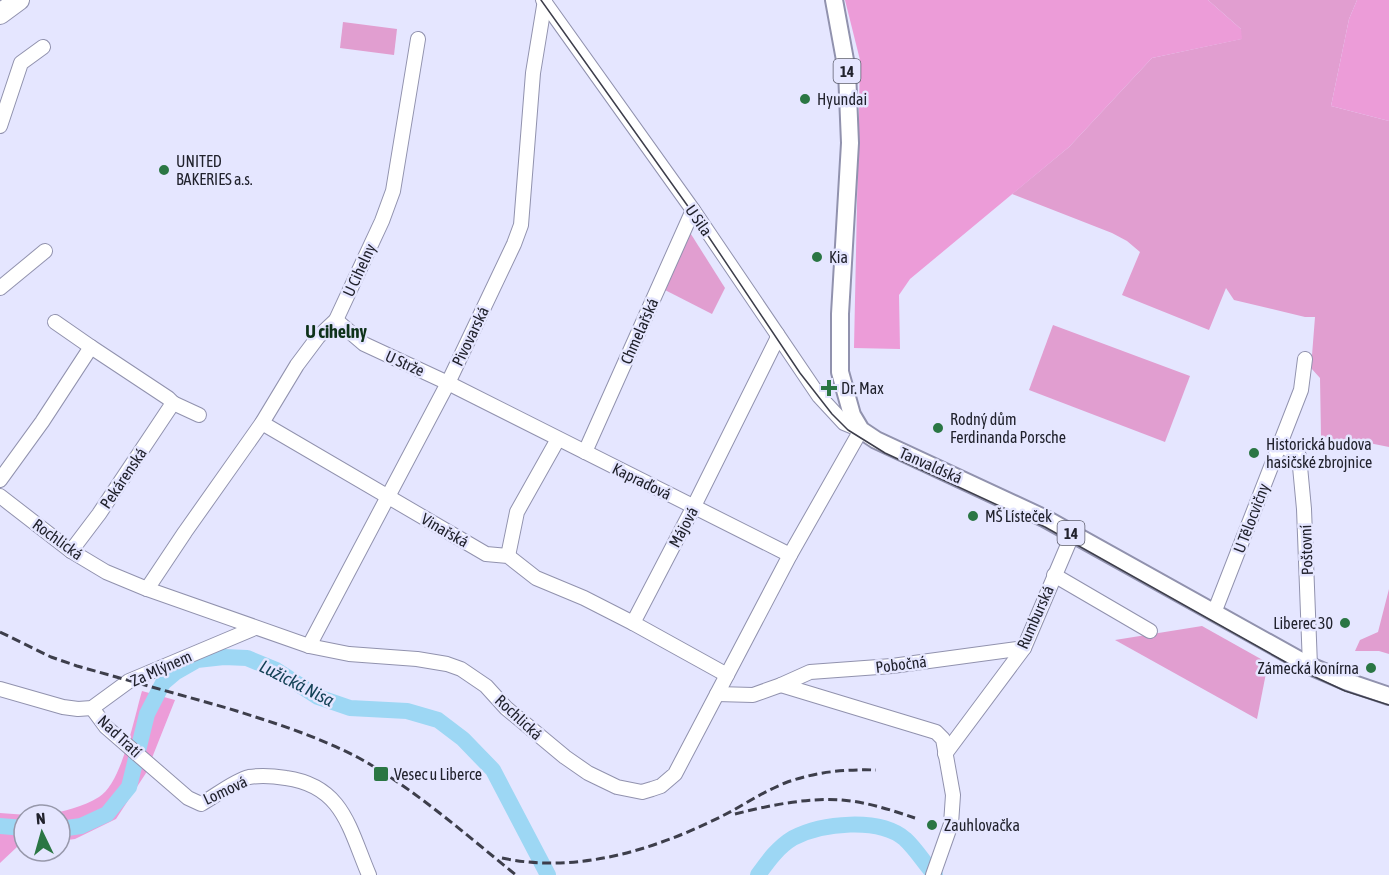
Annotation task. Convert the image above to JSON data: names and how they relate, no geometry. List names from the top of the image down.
{
  "streets": {
    "main road": ["14", "Tanvaldská"],
    "street": [
      "U Sila",
      "U Cihelny",
      "Chmelařská",
      "Pivovarská",
      "U Strže",
      "Pekárenská",
      "Kapraďová",
      "U Tělocvičny",
      "Májová",
      "Vinařská",
      "Rochlická",
      "Poštovní",
      "Rumburská",
      "Pobočná",
      "Za Mlýnem",
      "Nad Tratí",
      "Lomová"
    ]
  },
  "crossings": [
    ["14", "U Sila"],
    ["14", "Tanvaldská"],
    ["14", "Rochlická"],
    ["U Sila", "Chmelařská"],
    ["U Sila", "Pivovarská"],
    ["U Sila", "Tanvaldská"],
    ["U Sila", "Májová"],
    ["U Sila", "Rochlická"],
    ["U Cihelny", "U Strže"],
    ["U Cihelny", "Vinařská"],
    ["U Cihelny", "Rochlická"],
    ["Chmelařská", "Kapraďová"],
    ["Pivovarská", "U Strže"],
    ["Pivovarská", "Kapraďová"],
    ["Pivovarská", "Vinařská"],
    ["Pivovarská", "Rochlická"],
    ["U Strže", "Kapraďová"],
    ["Tanvaldská", "U Tělocvičny"],
    ["Tanvaldská", "Rochlická"],
    ["Tanvaldská", "Poštovní"],
    ["Tanvaldská", "Rumburská"],
    ["Pekárenská", "Rochlická"],
    ["Kapraďová", "Májová"],
    ["Kapraďová", "Rochlická"],
    ["U Tělocvičny", "Poštovní"],
    ["Májová", "Vinařská"],
    ["Rochlická", "Pobočná"],
    ["Rochlická", "Za Mlýnem"],
    ["Rumburská", "Pobočná"],
    ["Za Mlýnem", "Nad Tratí"],
    ["Nad Tratí", "Lomová"]
  ],
  "districts": ["U cihelny"],
  "water": ["Lužická Nisa"],
  "places": {
    "other": [
      "Hyundai",
      "UNITED BAKERIES a.s.",
      "Kia",
      "Rodný dům Ferdinanda Porsche",
      "Historická budova hasičské zbrojnice",
      "MŠ Lísteček",
      "Liberec 30",
      "Zámecká konírna",
      "Zauhlovačka"
    ],
    "health": ["Dr. Max"],
    "transit": ["Vesec u Liberce"]
  },
  "north": "top"
}
